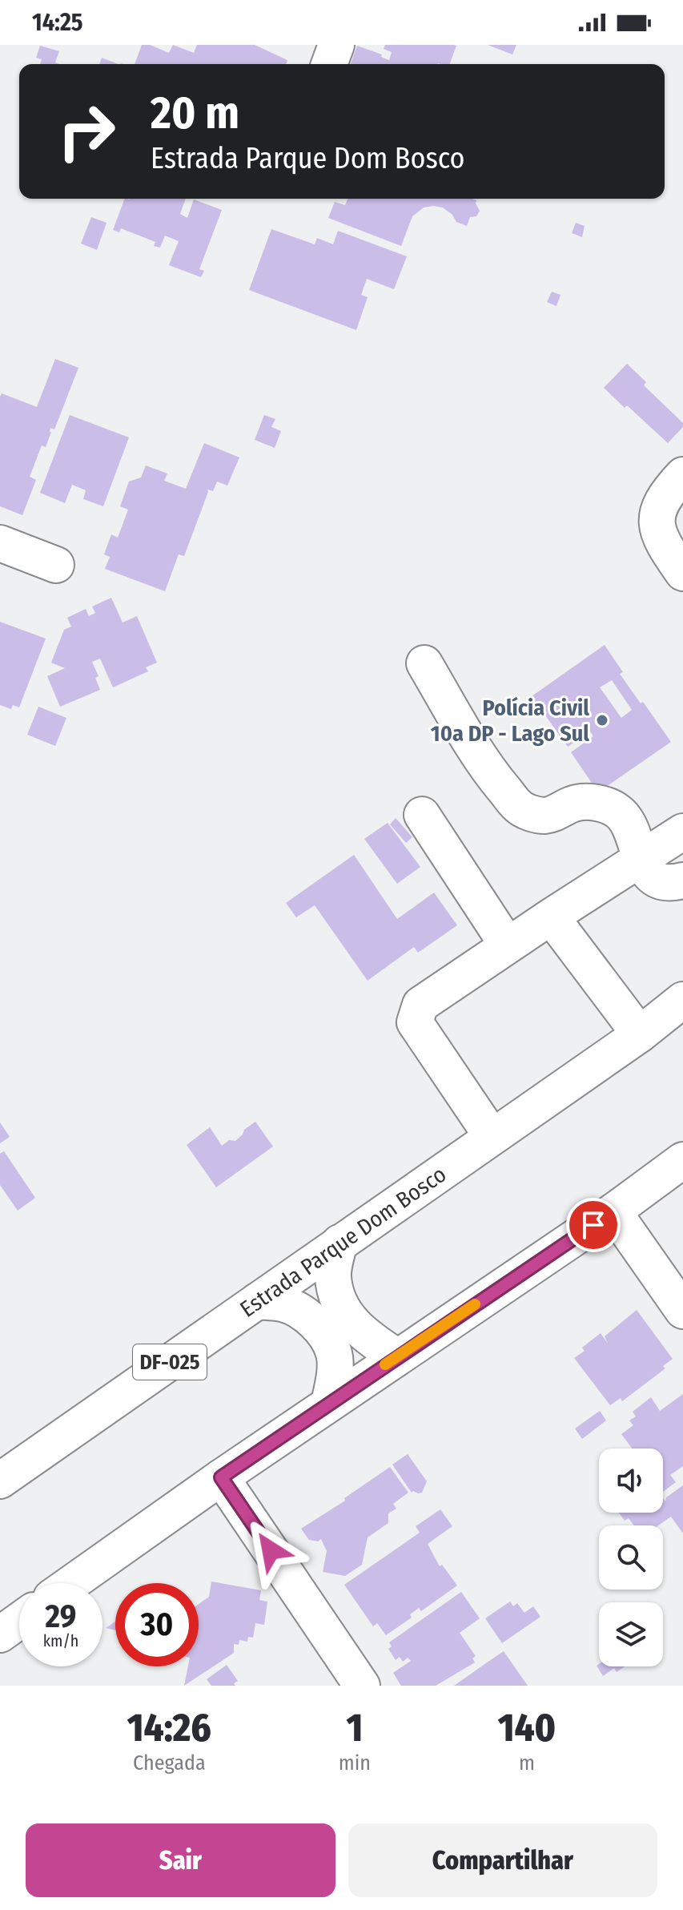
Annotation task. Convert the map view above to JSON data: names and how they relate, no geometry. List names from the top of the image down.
{
  "streets": {
    "main road": ["Estrada Parque Dom Bosco", "DF-025"]
  },
  "places": ["Polícia Civil 10a DP - Lago Sul"],
  "page": {
    "status": "14:25",
    "turn": ["20 m", "Estrada Parque Dom Bosco"],
    "speed": "29 km/h",
    "limit": "30",
    "eta": [
      "14:26",
      "Chegada",
      "1",
      "min",
      "140",
      "m"
    ],
    "buttons": ["Sair", "Compartilhar"]
  }
}
